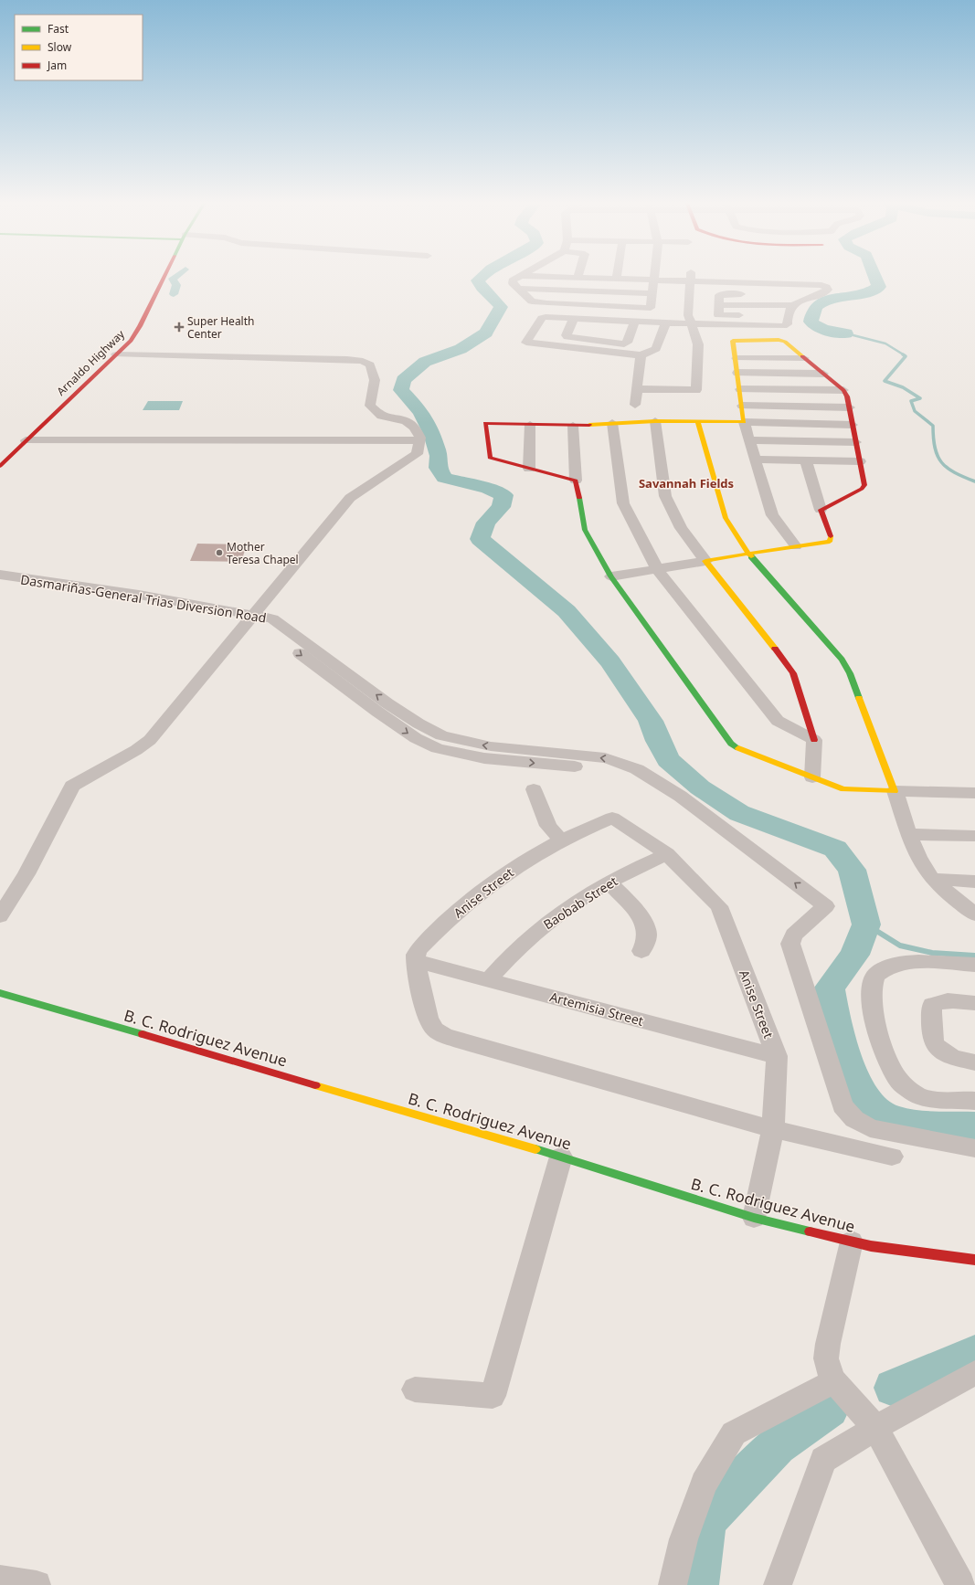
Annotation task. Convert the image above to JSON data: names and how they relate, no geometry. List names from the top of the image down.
{
  "streets": {
    "street": [
      "Arnaldo Highway",
      "Dasmariñas-General Trias Diversion Road",
      "Anise Street",
      "Baobab Street",
      "Artemisia Street",
      "B. C. Rodriguez Avenue"
    ]
  },
  "crossings": [
    ["Anise Street", "Baobab Street"],
    ["Anise Street", "Artemisia Street"],
    ["Anise Street", "B. C. Rodriguez Avenue"],
    ["Baobab Street", "Artemisia Street"]
  ],
  "districts": ["Savannah Fields"],
  "places": {
    "health": ["Super Health Center"],
    "other": ["Mother Teresa Chapel"]
  },
  "legend": ["Fast", "Slow", "Jam"]
}
